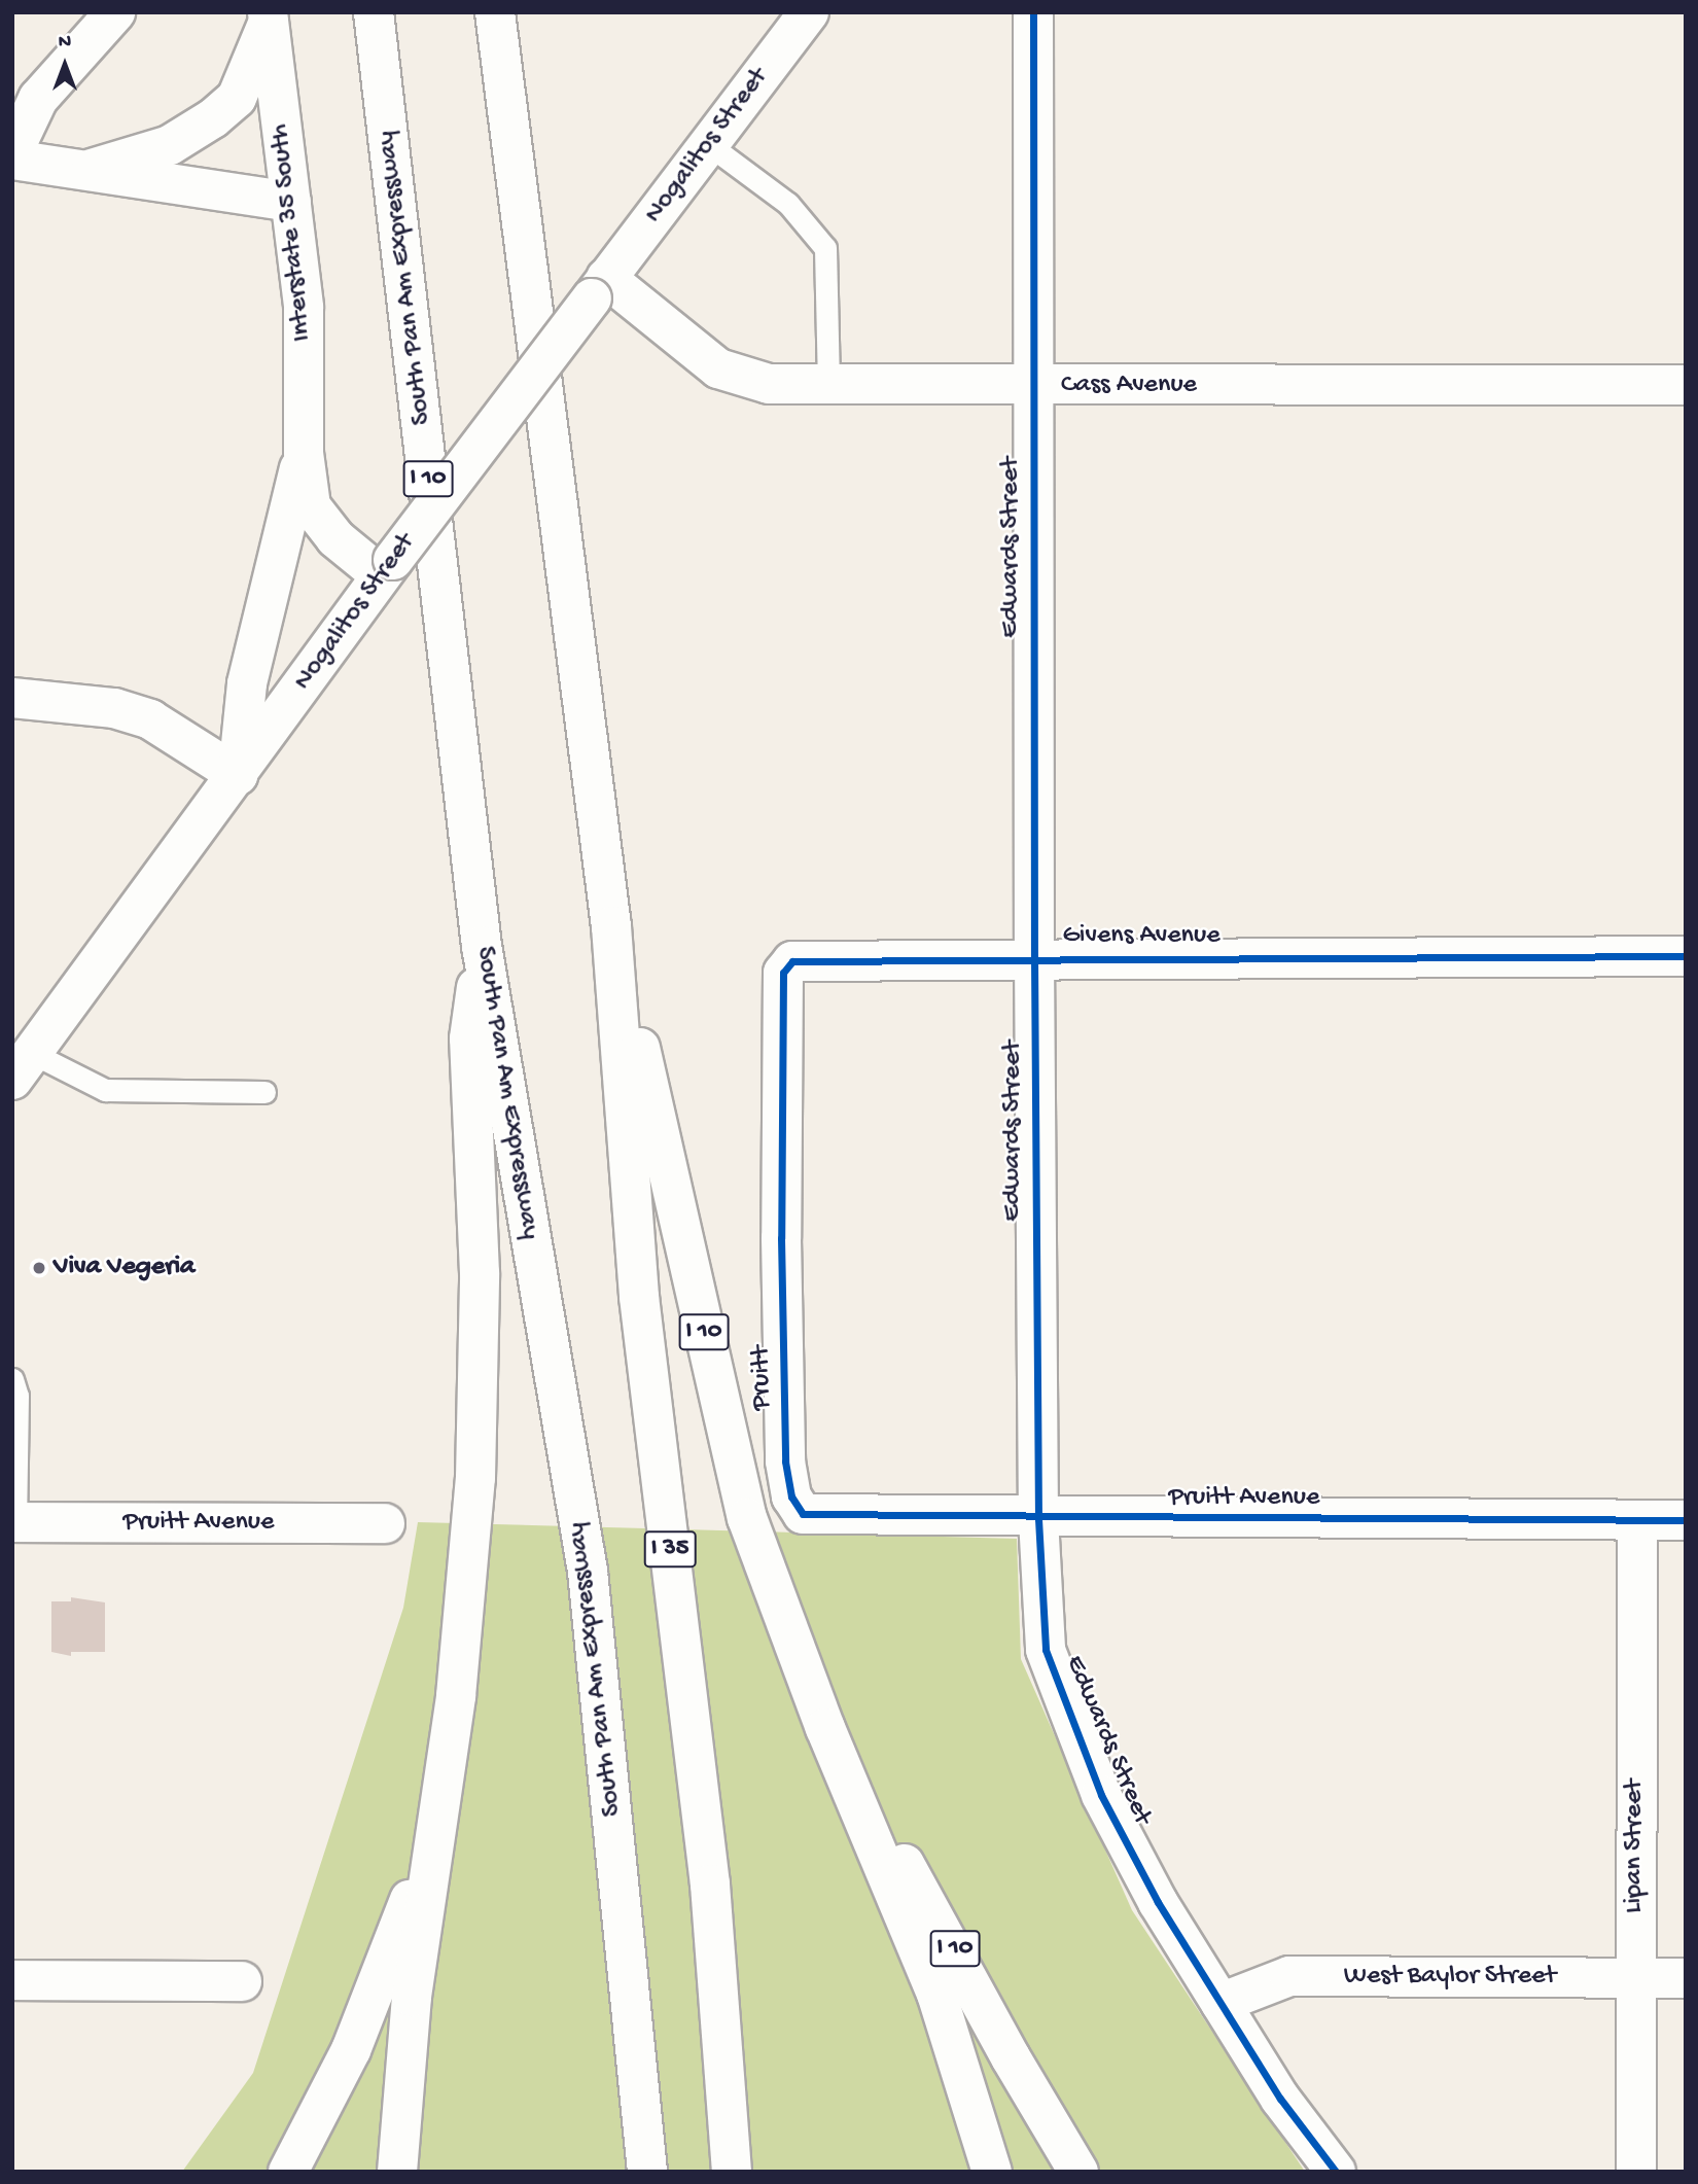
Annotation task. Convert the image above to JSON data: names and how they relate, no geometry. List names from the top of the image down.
{
  "streets": {
    "main road": [
      "Nogalitos Street",
      "Interstate 35 South",
      "South Pan Am Expressway",
      "Cass Avenue",
      "I 10",
      "Edwards Street",
      "Givens Avenue",
      "Pruitt",
      "Pruitt Avenue",
      "I 35",
      "Lipan Street",
      "West Baylor Street"
    ]
  },
  "crossings": [
    ["Nogalitos Street", "Interstate 35 South"],
    ["Nogalitos Street", "Cass Avenue"],
    ["South Pan Am Expressway", "I 10"],
    ["Cass Avenue", "Edwards Street"],
    ["I 10", "I 35"],
    ["Edwards Street", "Givens Avenue"],
    ["Edwards Street", "Pruitt Avenue"],
    ["Edwards Street", "West Baylor Street"],
    ["Givens Avenue", "Pruitt"],
    ["Pruitt", "Pruitt Avenue"],
    ["Pruitt Avenue", "Lipan Street"],
    ["Lipan Street", "West Baylor Street"]
  ],
  "places": ["Viva Vegeria"],
  "north": "top"
}
